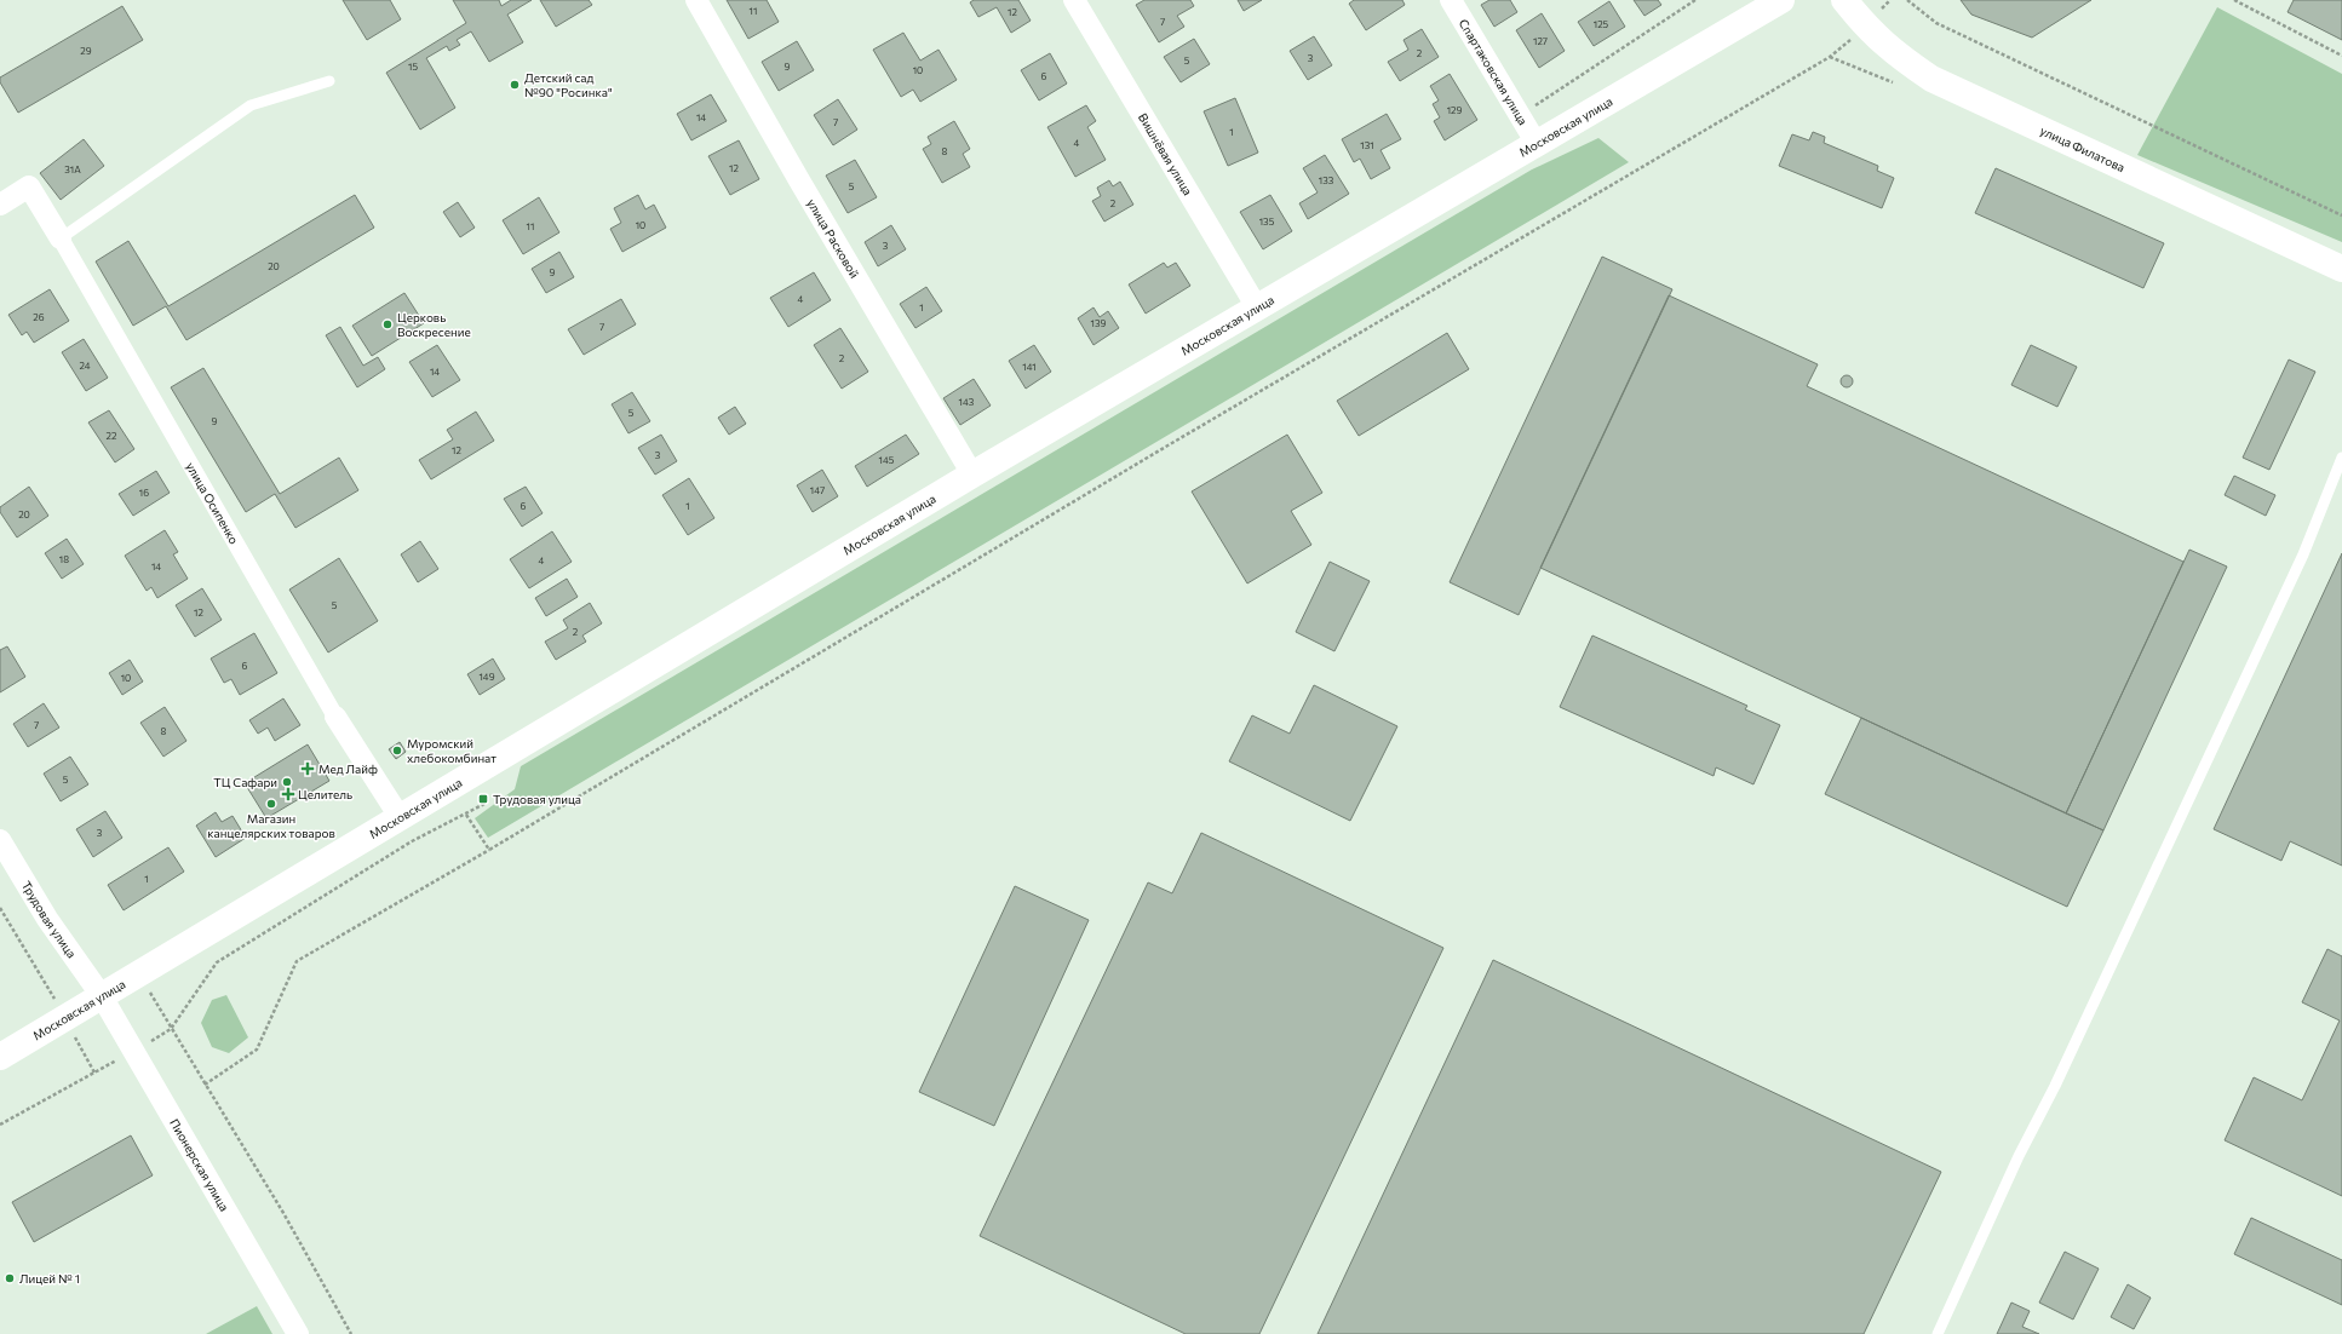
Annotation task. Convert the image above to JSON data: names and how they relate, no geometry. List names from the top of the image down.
{
  "streets": {
    "main road": ["Московская улица", "улица Филатова"],
    "street": [
      "Спартаковская улица",
      "Вишнёвая улица",
      "улица Расковой",
      "улица Осипенко",
      "Трудовая улица",
      "Пионерская улица"
    ]
  },
  "crossings": [
    ["Спартаковская улица", "Московская улица"],
    ["Московская улица", "Вишнёвая улица"],
    ["Московская улица", "улица Расковой"],
    ["Московская улица", "улица Осипенко"],
    ["Московская улица", "Трудовая улица"],
    ["Московская улица", "Пионерская улица"],
    ["Трудовая улица", "Пионерская улица"]
  ],
  "places": {
    "other": [
      "Детский сад №90 \"Росинка\"",
      "Церковь Воскресение",
      "Муромский хлебокомбинат",
      "ТЦ Сафари",
      "Магазин канцелярских товаров",
      "Лицей № 1"
    ],
    "health": ["Мед Лайф", "Целитель"],
    "transit": ["Трудовая улица"]
  },
  "house_numbers": [
    "11",
    "12",
    "7",
    "125",
    "127",
    "29",
    "2",
    "3",
    "5",
    "15",
    "9",
    "10",
    "6",
    "129",
    "14",
    "7",
    "1",
    "4",
    "131",
    "8",
    "12",
    "31А",
    "133",
    "5",
    "2",
    "135",
    "10",
    "11",
    "3",
    "20",
    "9",
    "4",
    "1",
    "26",
    "139",
    "7",
    "2",
    "24",
    "141",
    "14",
    "143",
    "5",
    "9",
    "22",
    "12",
    "3",
    "145",
    "147",
    "16",
    "6",
    "1",
    "20",
    "18",
    "4",
    "14",
    "5",
    "12",
    "2",
    "6",
    "149",
    "10",
    "7",
    "8",
    "5",
    "3",
    "1"
  ]
}
